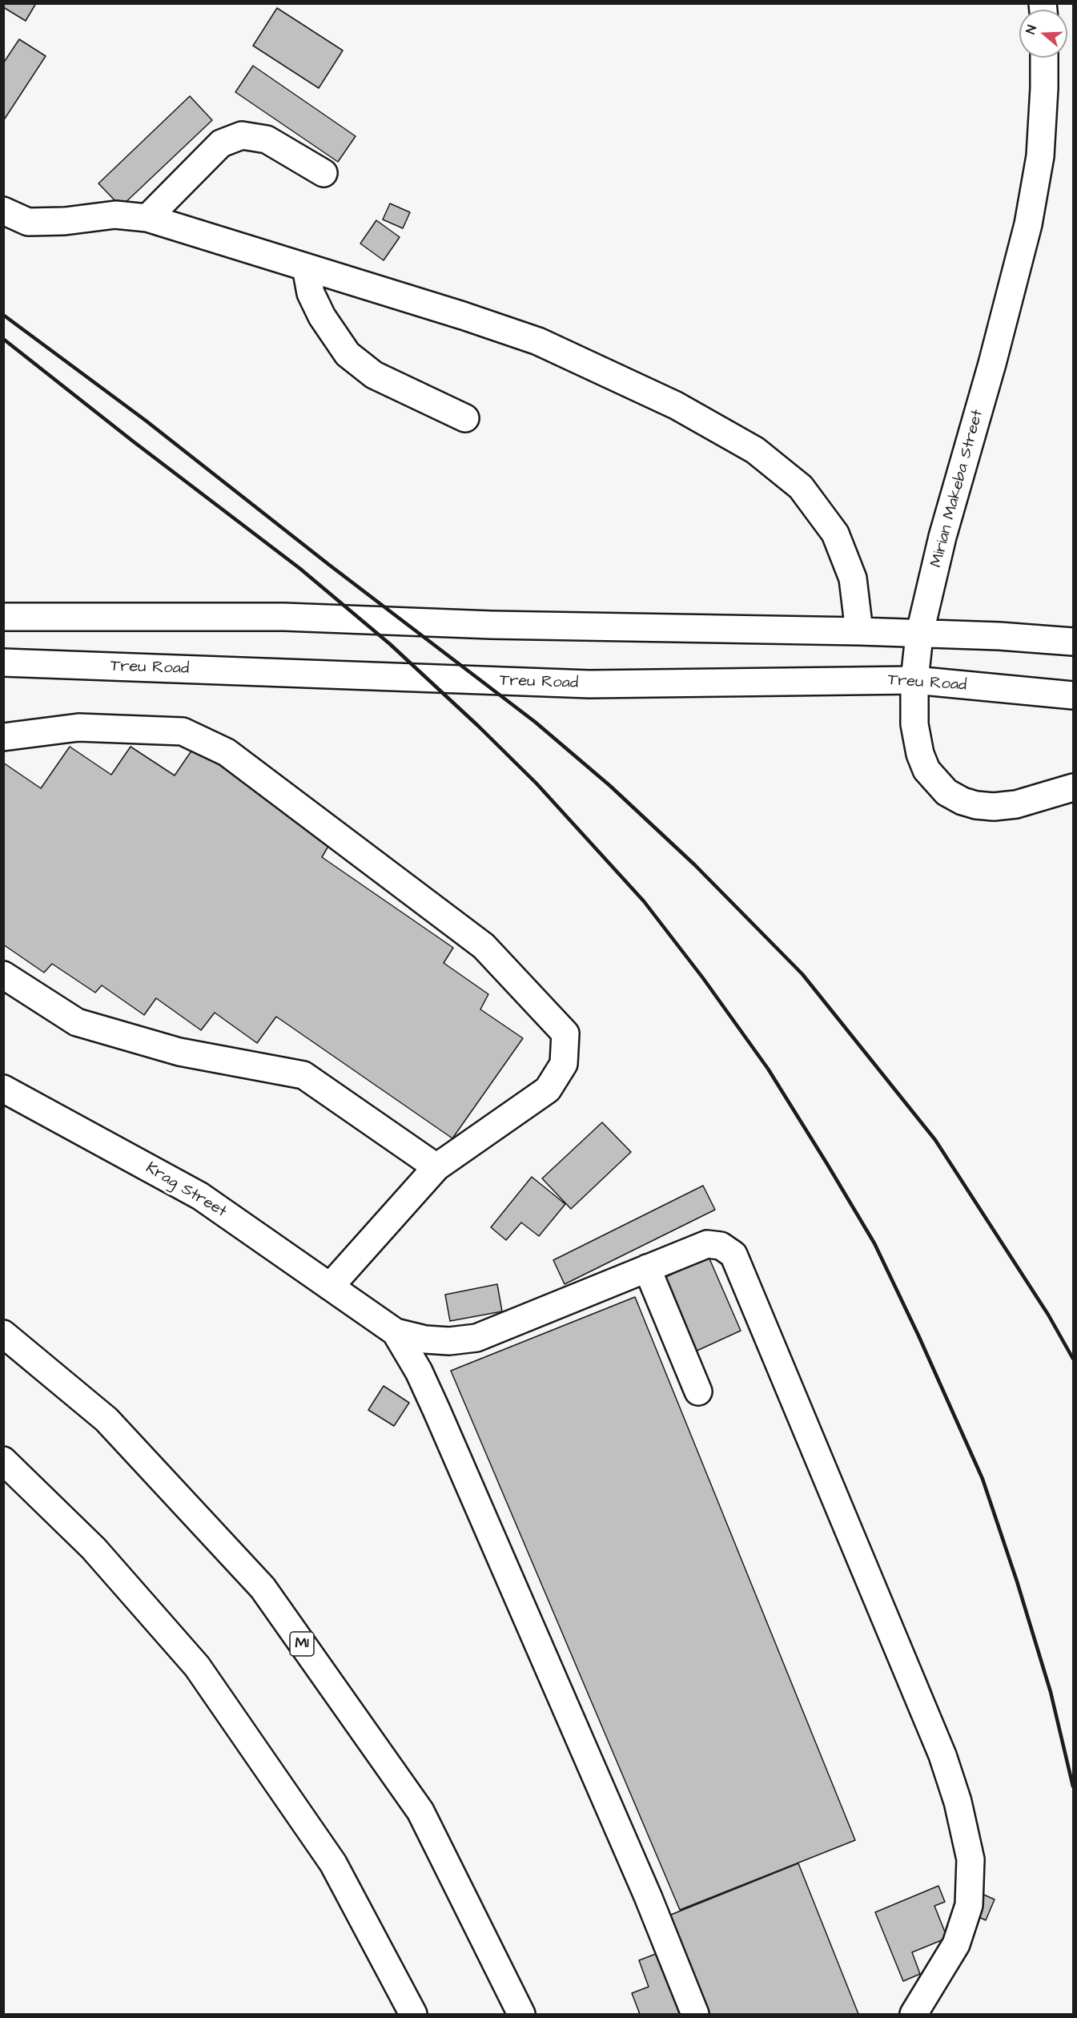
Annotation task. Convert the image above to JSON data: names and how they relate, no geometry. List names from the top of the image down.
{
  "streets": {
    "main road": [
      "Mirian Makeba Street",
      "Treu Road",
      "Krag Street",
      "M1"
    ]
  },
  "crossings": [
    ["Mirian Makeba Street", "Treu Road"]
  ],
  "north": "left"
}
